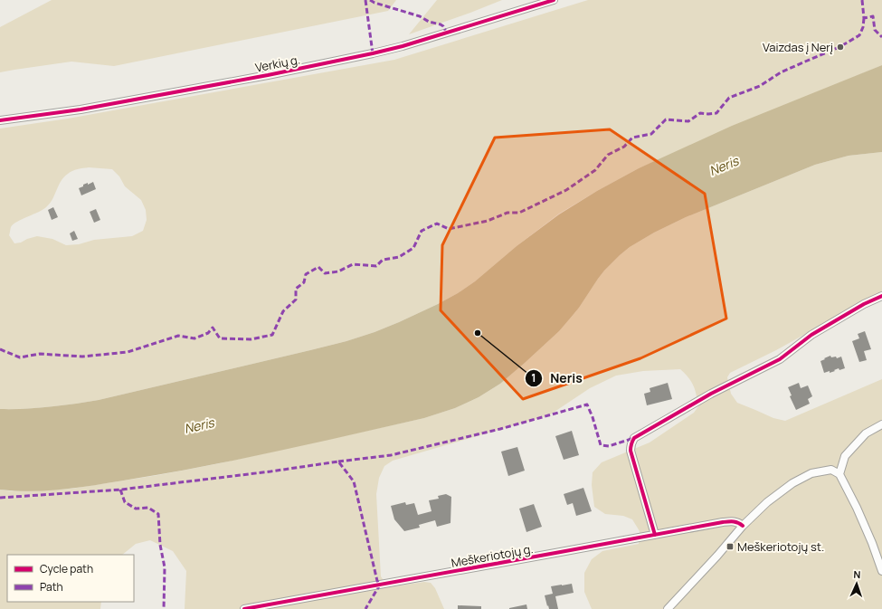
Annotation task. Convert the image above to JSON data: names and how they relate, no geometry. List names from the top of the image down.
{
  "streets": {
    "street": ["Verkių g.", "Meškeriotojų g."]
  },
  "water": ["Neris"],
  "places": {
    "other": ["Vaizdas į Nerį", "Neris"],
    "transit": ["Meškeriotojų st."]
  },
  "legend": ["Cycle path", "Path"],
  "north": "top"
}
